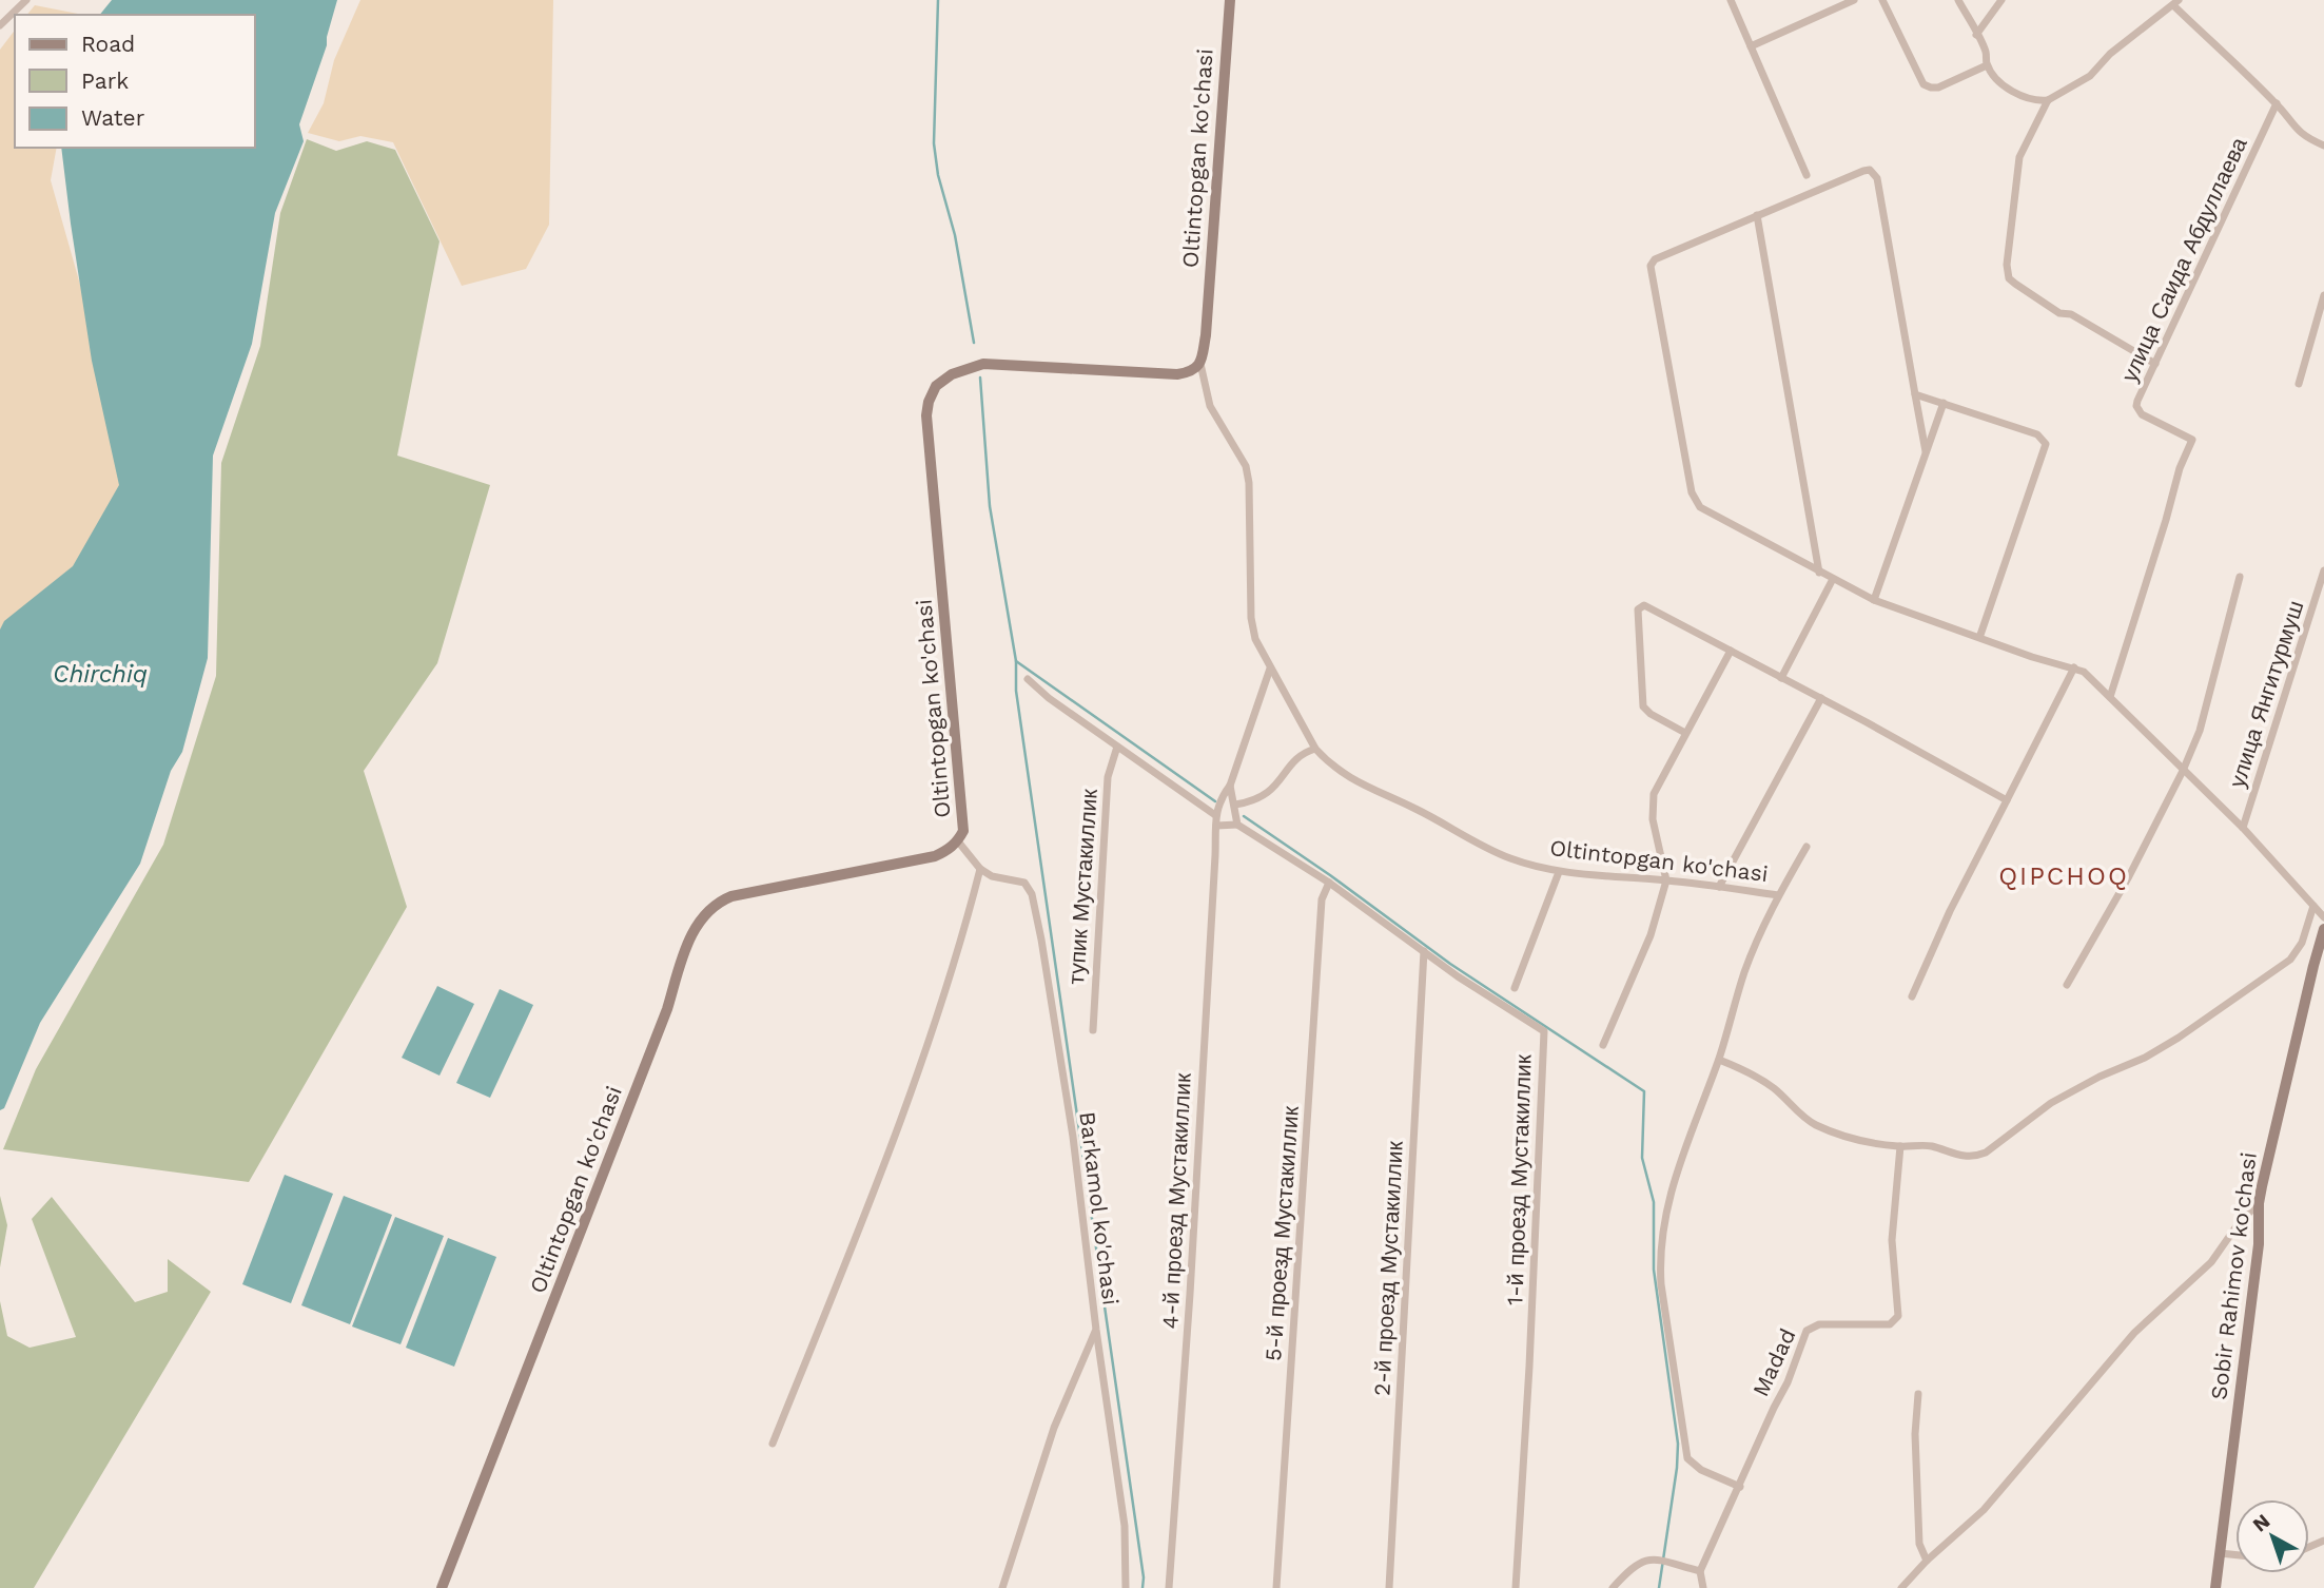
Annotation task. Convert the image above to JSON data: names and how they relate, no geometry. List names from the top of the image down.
{
  "streets": {
    "street": [
      "Oltintopgan ko'chasi",
      "улица Саида Абдуллаева",
      "улица Янгитурмуш",
      "тупик Мустакиллик",
      "1-й проезд Мустакиллик",
      "4-й проезд Мустакиллик",
      "Barkamol ko'chasi",
      "5-й проезд Мустакиллик",
      "2-й проезд Мустакиллик",
      "Sobir Rahimov ko'chasi",
      "Madad"
    ]
  },
  "crossings": [
    ["1-й проезд Мустакиллик", "5-й проезд Мустакиллик"],
    ["1-й проезд Мустакиллик", "2-й проезд Мустакиллик"]
  ],
  "districts": ["QIPCHOQ"],
  "water": ["Chirchiq"],
  "legend": ["Road", "Park", "Water"],
  "north": "top left"
}
